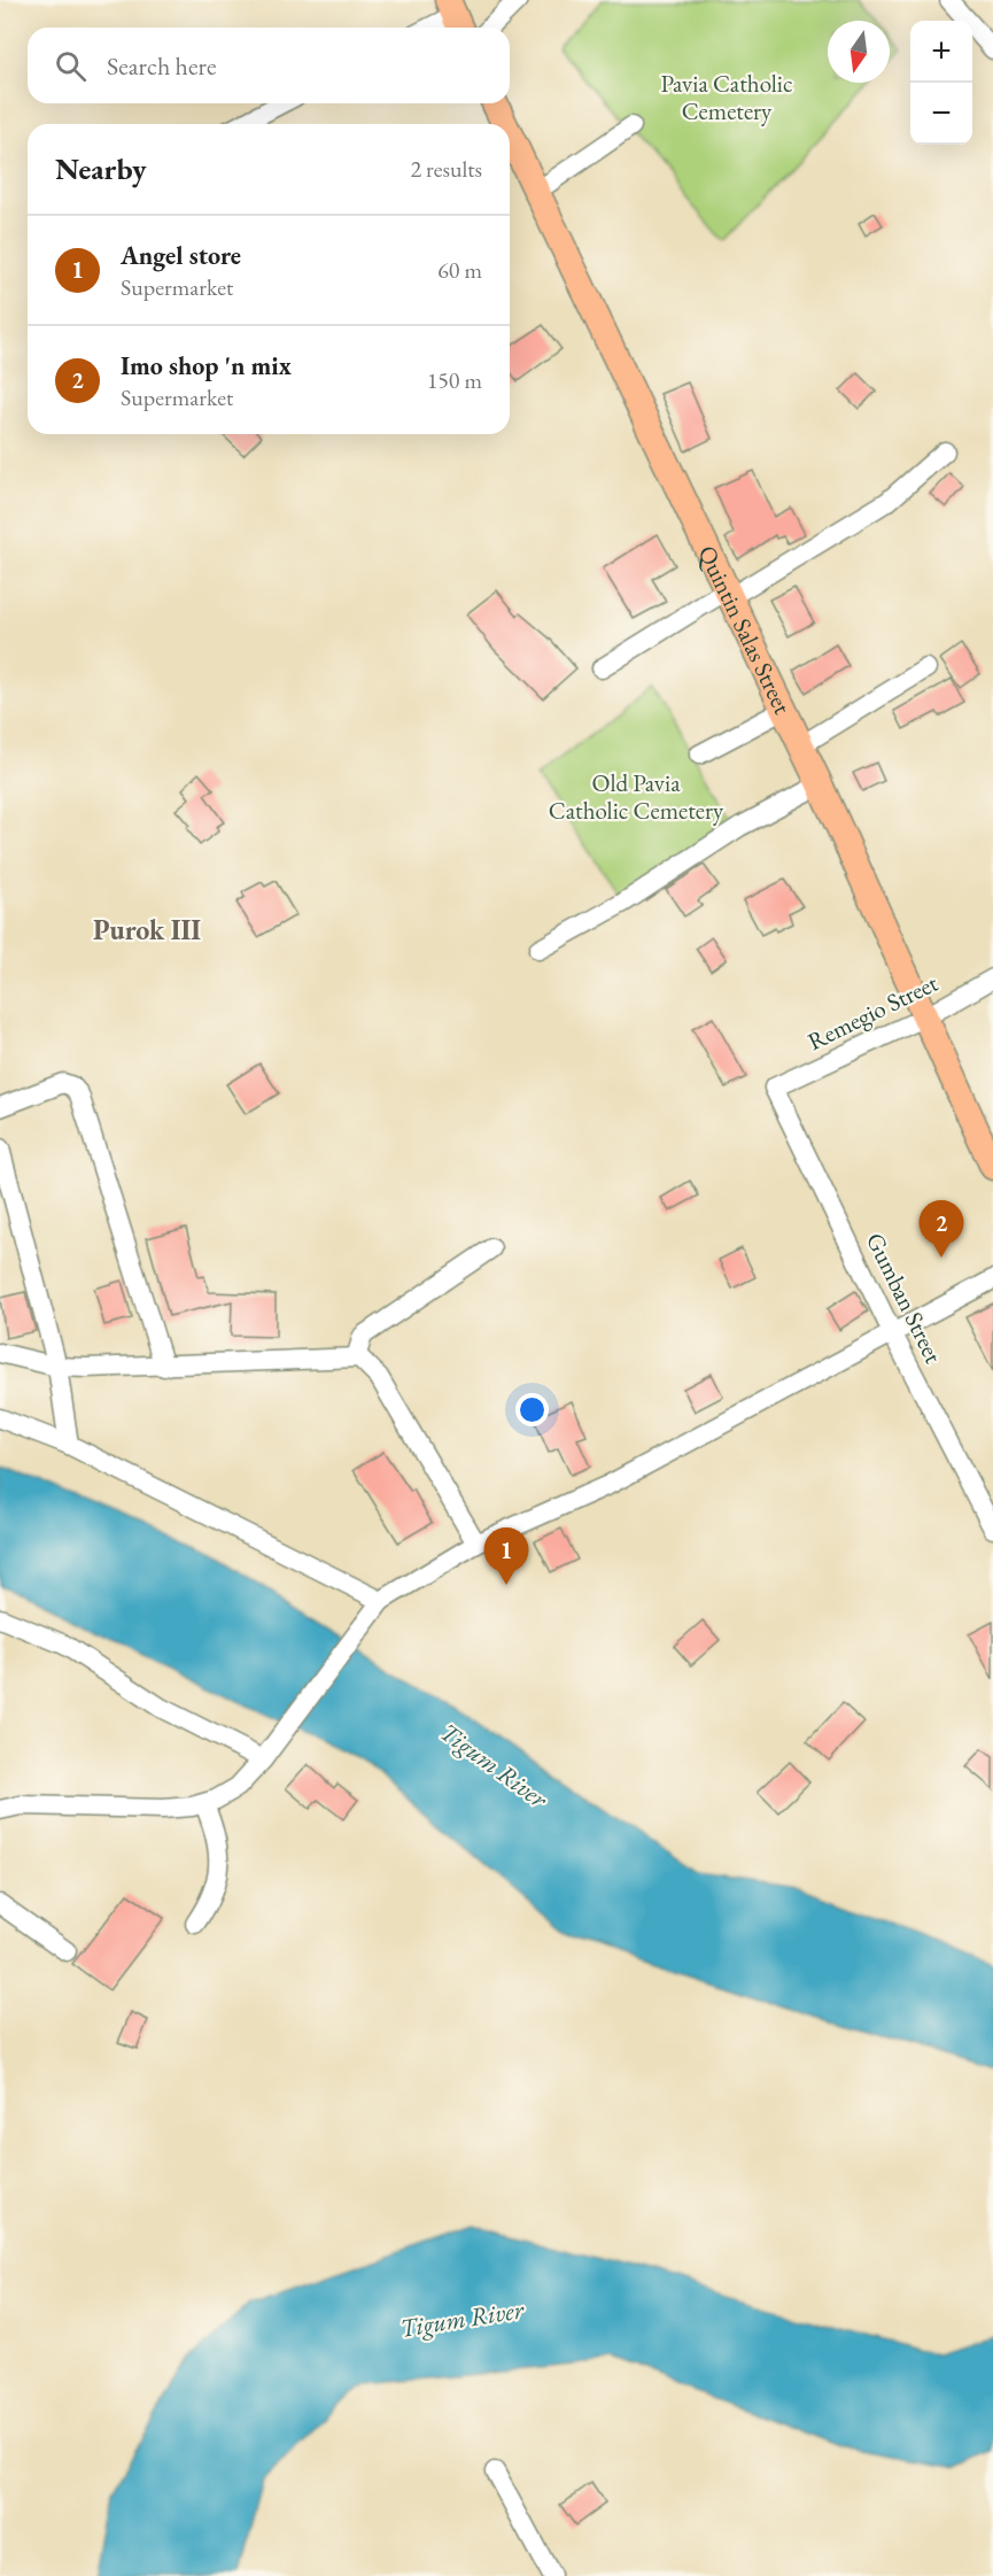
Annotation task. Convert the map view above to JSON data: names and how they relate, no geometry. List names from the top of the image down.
{
  "streets": {
    "main road": ["Quintin Salas Street"],
    "street": ["Remegio Street", "Gumban Street"]
  },
  "crossings": [
    ["Quintin Salas Street", "Remegio Street"],
    ["Remegio Street", "Gumban Street"]
  ],
  "districts": ["Purok III"],
  "water": ["Tigum River"],
  "parks": ["Pavia Catholic Cemetery", "Old Pavia Catholic Cemetery"],
  "north": "bottom",
  "page": {
    "map_buttons": ["+", "−"],
    "search": "Search here",
    "heading": ["Nearby", "2 results"],
    "list": [
      {
        "mark": "1",
        "name": "Angel store",
        "note": "Supermarket",
        "value": "60 m"
      },
      {
        "mark": "2",
        "name": "Imo shop 'n mix",
        "note": "Supermarket",
        "value": "150 m"
      }
    ],
    "pins": ["2", "1"]
  }
}
